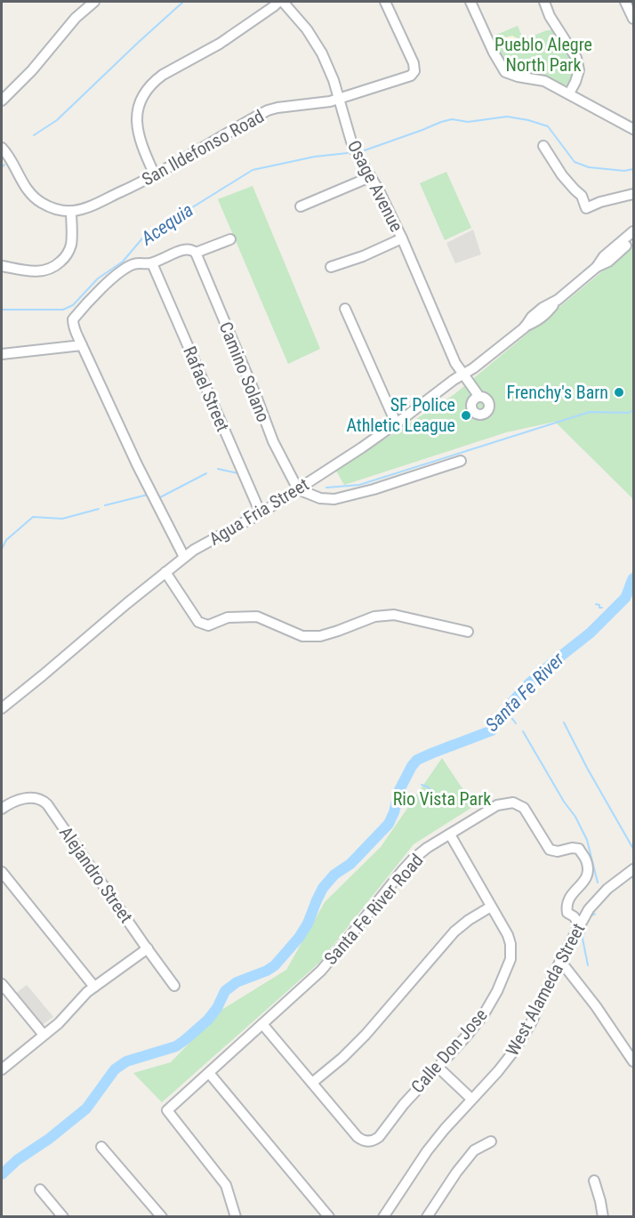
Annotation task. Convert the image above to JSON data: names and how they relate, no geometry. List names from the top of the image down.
{
  "streets": {
    "street": [
      "San Ildefonso Road",
      "Osage Avenue",
      "Camino Solano",
      "Rafael Street",
      "Agua Fria Street",
      "Alejandro Street",
      "Santa Fe River Road",
      "West Alameda Street",
      "Calle Don Jose"
    ]
  },
  "crossings": [
    ["San Ildefonso Road", "Osage Avenue"],
    ["Osage Avenue", "Agua Fria Street"],
    ["Camino Solano", "Agua Fria Street"],
    ["Rafael Street", "Agua Fria Street"],
    ["Santa Fe River Road", "West Alameda Street"],
    ["Santa Fe River Road", "Calle Don Jose"]
  ],
  "water": ["Acequia", "Santa Fe River"],
  "parks": ["Pueblo Alegre North Park", "Rio Vista Park"],
  "places": ["Frenchy's Barn", "SF Police Athletic League"]
}
